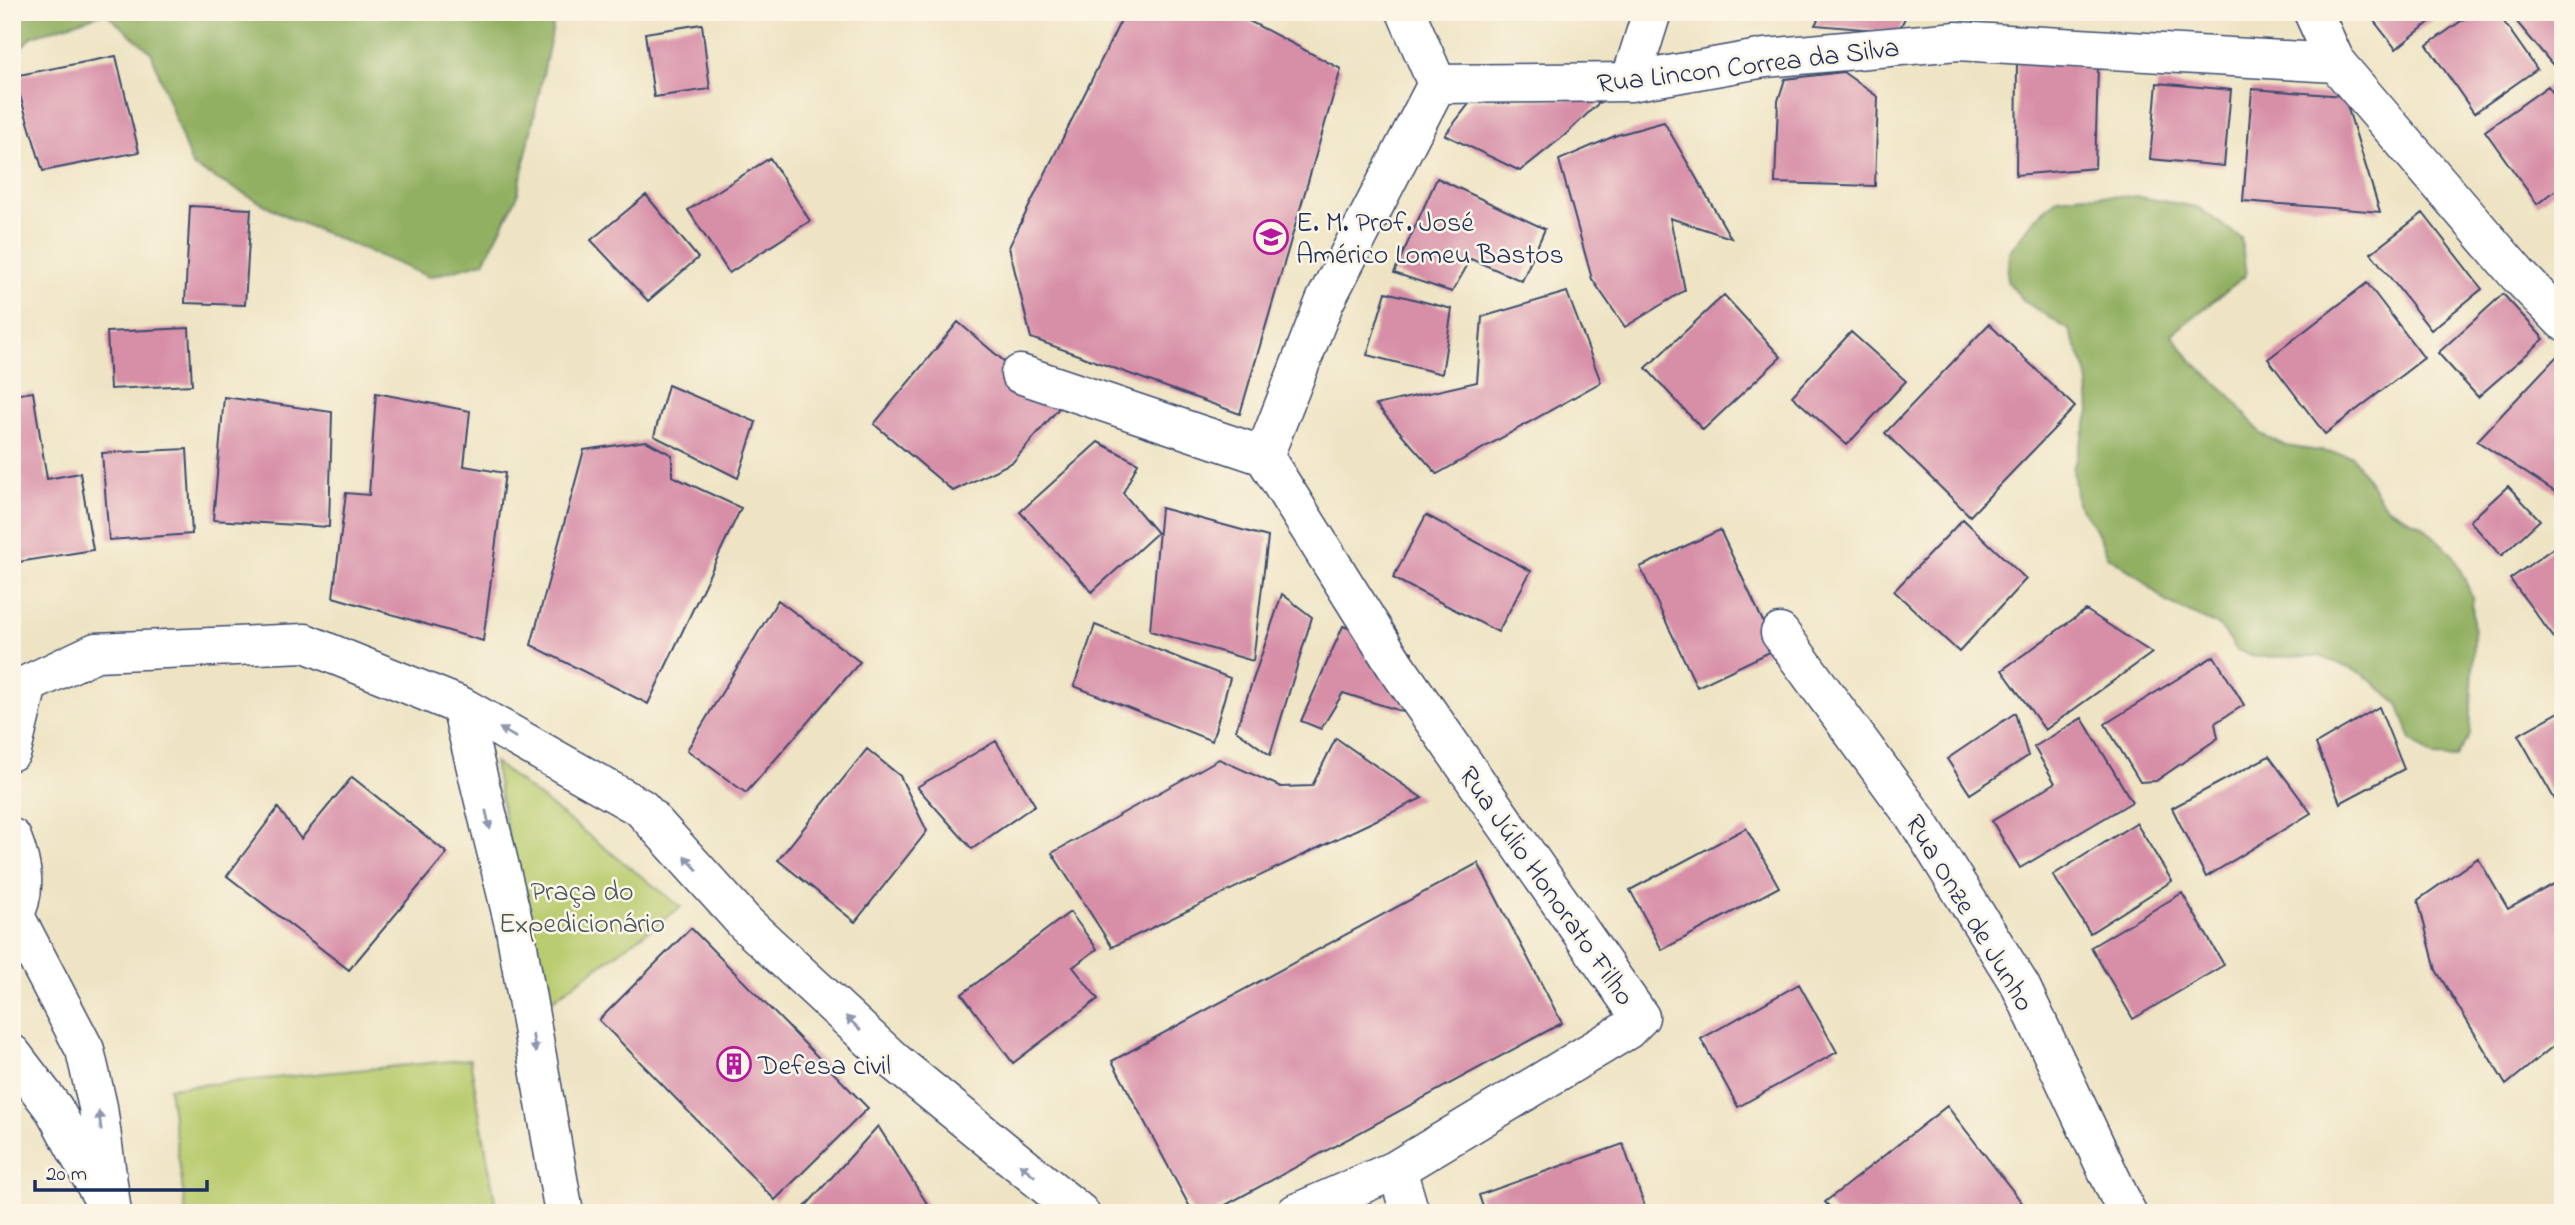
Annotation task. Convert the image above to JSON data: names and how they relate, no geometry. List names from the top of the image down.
{
  "streets": {
    "street": ["Rua Lincon Correa da Silva", "Rua Júlio Honorato Filho", "Rua Onze de Junho"]
  },
  "parks": ["Praça do Expedicionário"],
  "places": {
    "school or university": ["E. M. Prof. José Américo Lomeu Bastos"],
    "building": ["Defesa civil"]
  },
  "scale_bar": "20 m"
}
